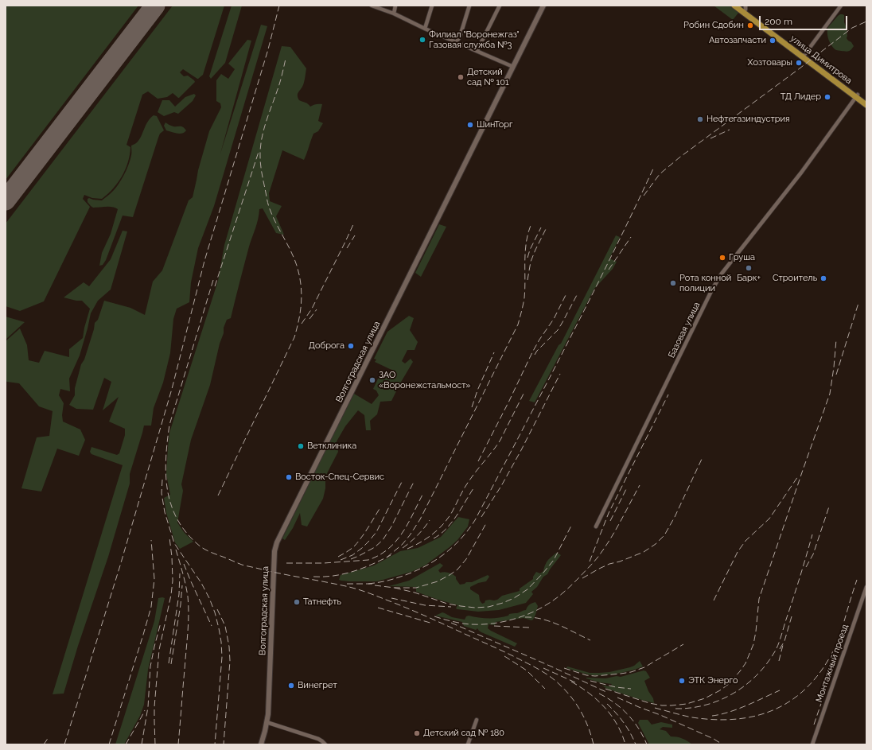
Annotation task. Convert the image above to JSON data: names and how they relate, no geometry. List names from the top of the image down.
{
  "streets": {
    "main road": ["улица Димитрова", "Волгоградская улица"],
    "street": ["Базовая улица", "Монтажный проезд"]
  },
  "crossings": [
    ["улица Димитрова", "Базовая улица"]
  ],
  "places": [
    "Робин Сдобин",
    "Филиал \"Воронежгаз\" Газовая служба №3",
    "Автозапчасти",
    "Хозтовары",
    "Детский сад № 101",
    "ТД Лидер",
    "Нефтегазиндустрия",
    "ШинТорг",
    "Груша",
    "Барк+",
    "Строитель",
    "Рота конной полиции",
    "Доброга",
    "ЗАО «Воронежстальмост»",
    "Ветклиника",
    "Восток-Спец-Сервис",
    "Татнефть",
    "ЭТК Энерго",
    "Винегрет",
    "Детский сад № 180"
  ],
  "scale_bar": "200 m"
}
